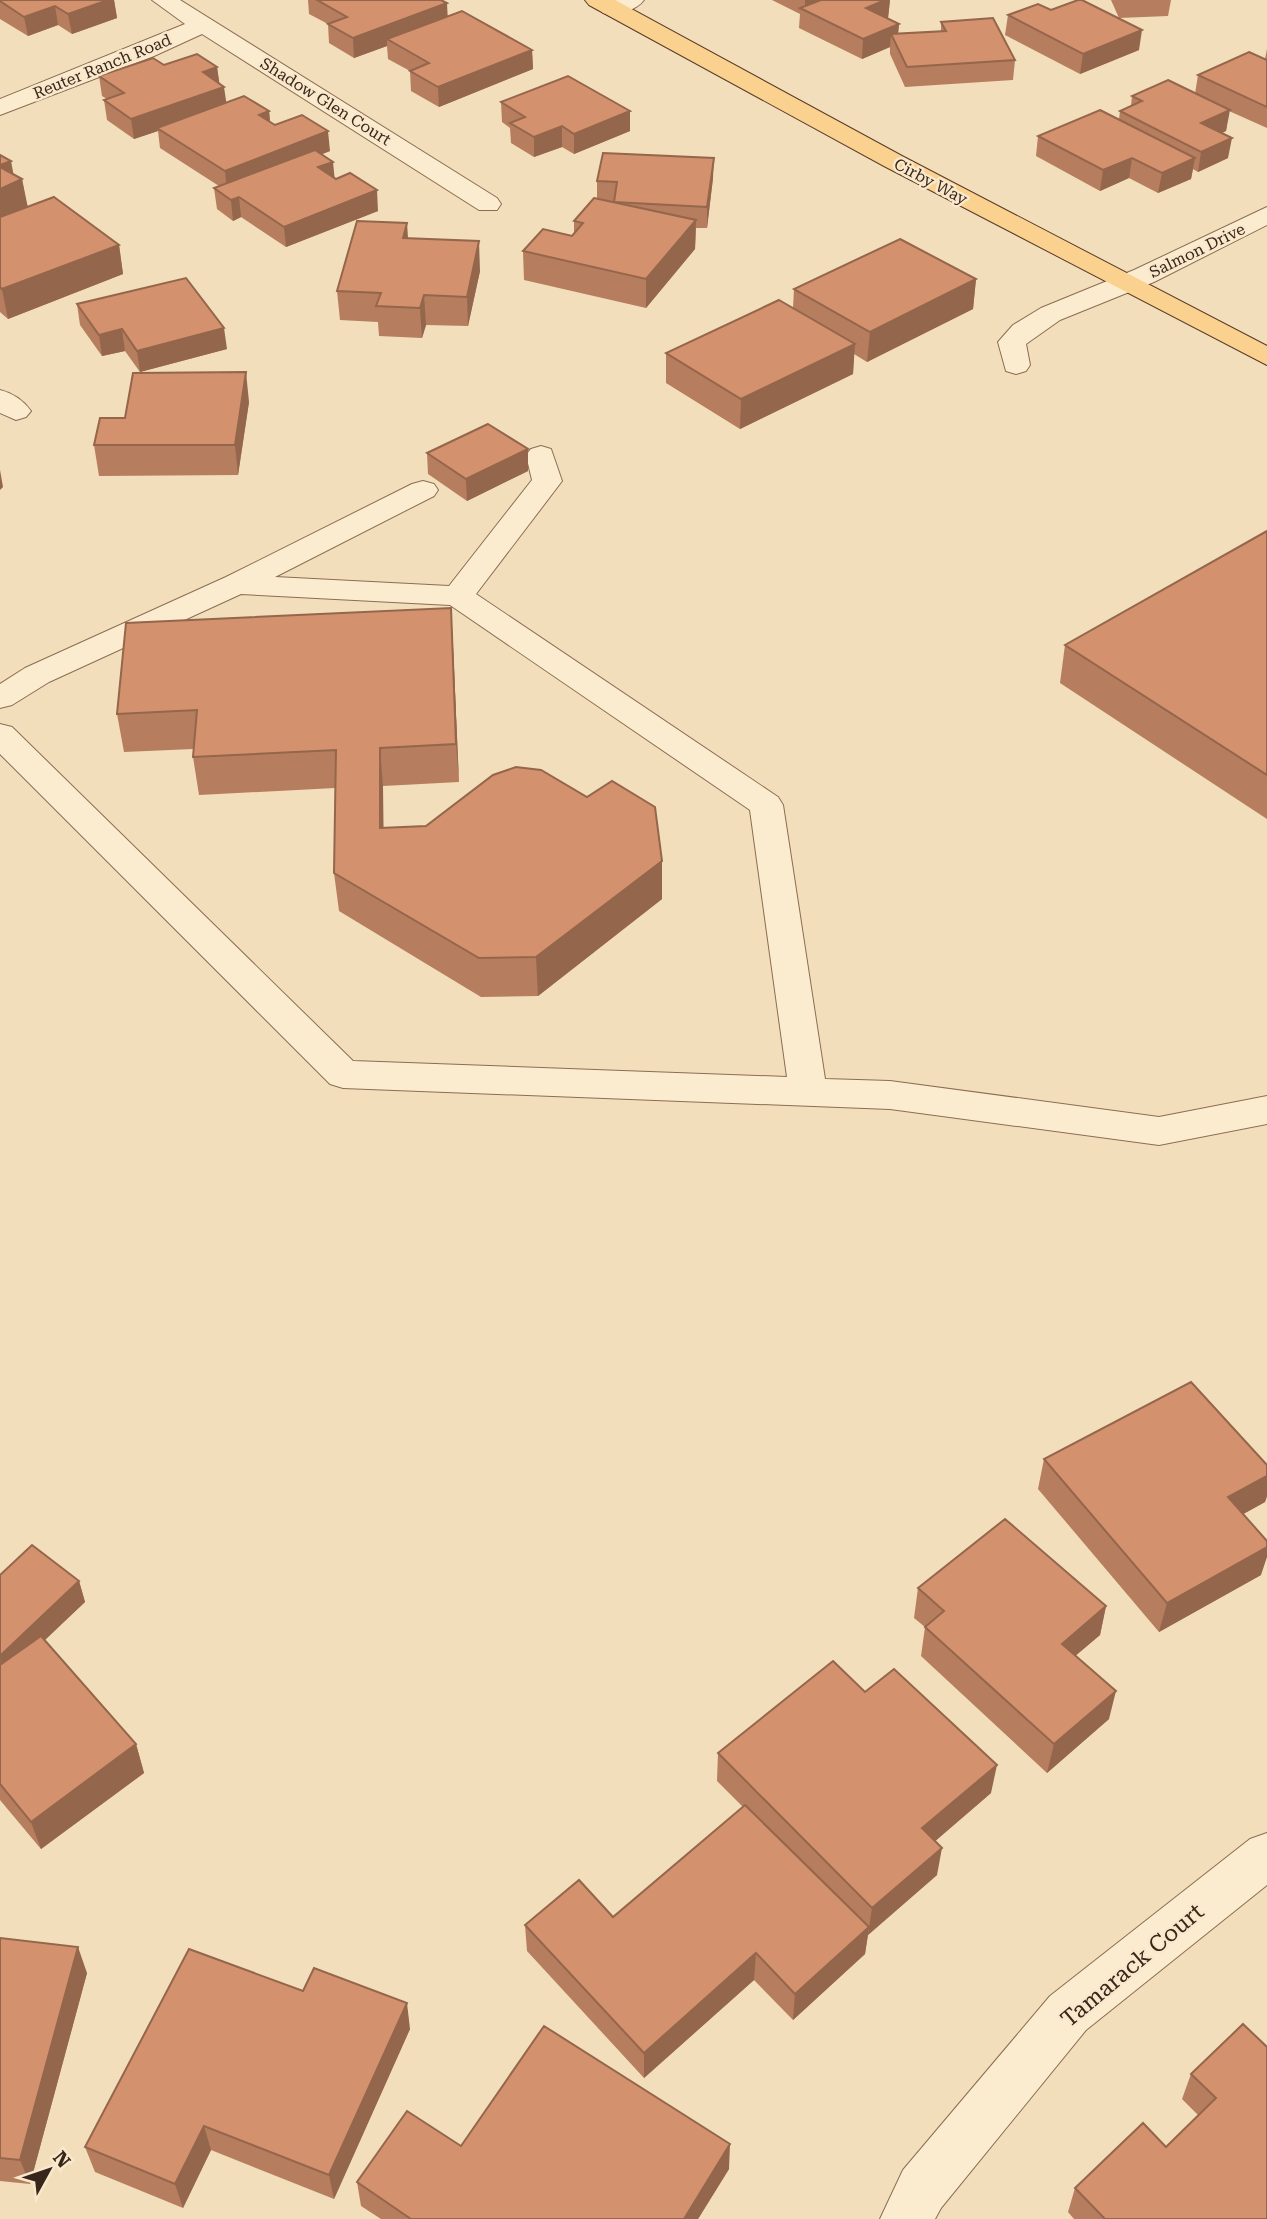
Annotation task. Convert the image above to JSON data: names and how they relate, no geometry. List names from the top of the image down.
{
  "streets": {
    "main road": ["Cirby Way"],
    "street": [
      "Reuter Ranch Road",
      "Shadow Glen Court",
      "Salmon Drive",
      "Tamarack Court"
    ]
  },
  "crossings": [
    ["Reuter Ranch Road", "Shadow Glen Court"],
    ["Cirby Way", "Salmon Drive"]
  ],
  "north": "top right"
}
